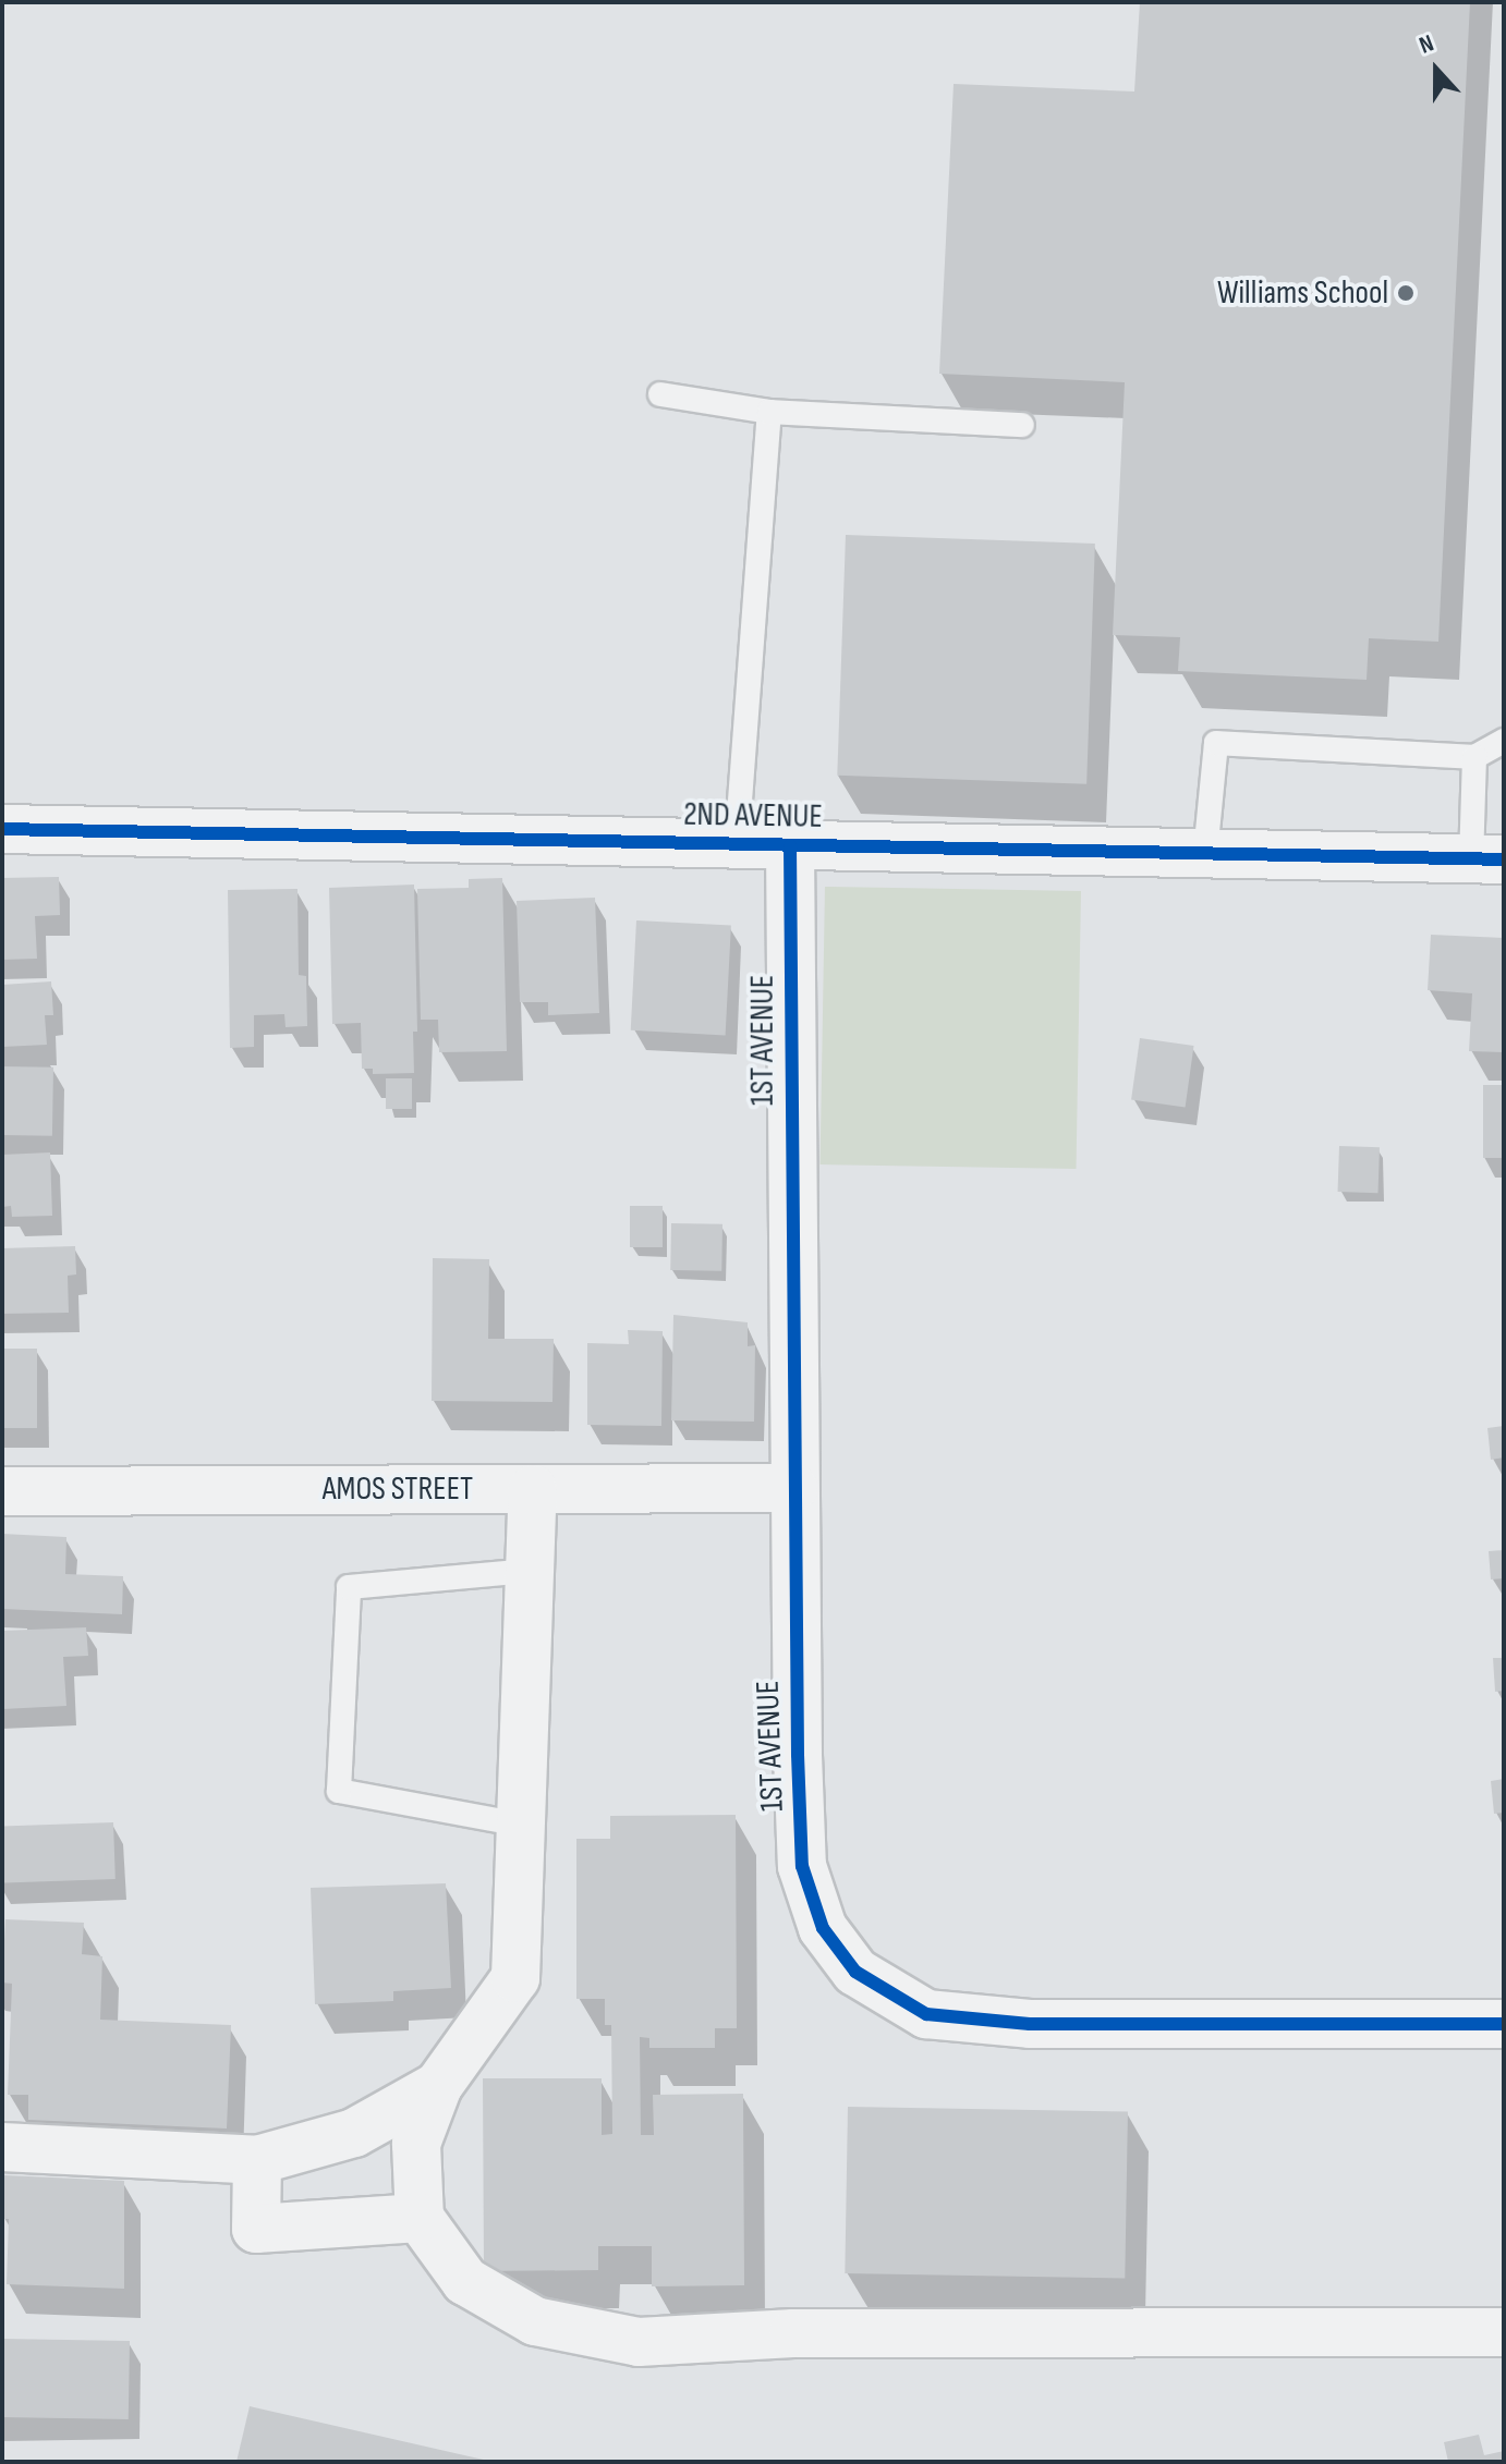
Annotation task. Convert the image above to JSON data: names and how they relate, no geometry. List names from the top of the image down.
{
  "streets": {
    "street": ["2ND AVENUE", "1ST AVENUE", "AMOS STREET"]
  },
  "crossings": [
    ["2ND AVENUE", "1ST AVENUE"],
    ["1ST AVENUE", "AMOS STREET"]
  ],
  "places": ["Williams School"],
  "north": "top"
}
